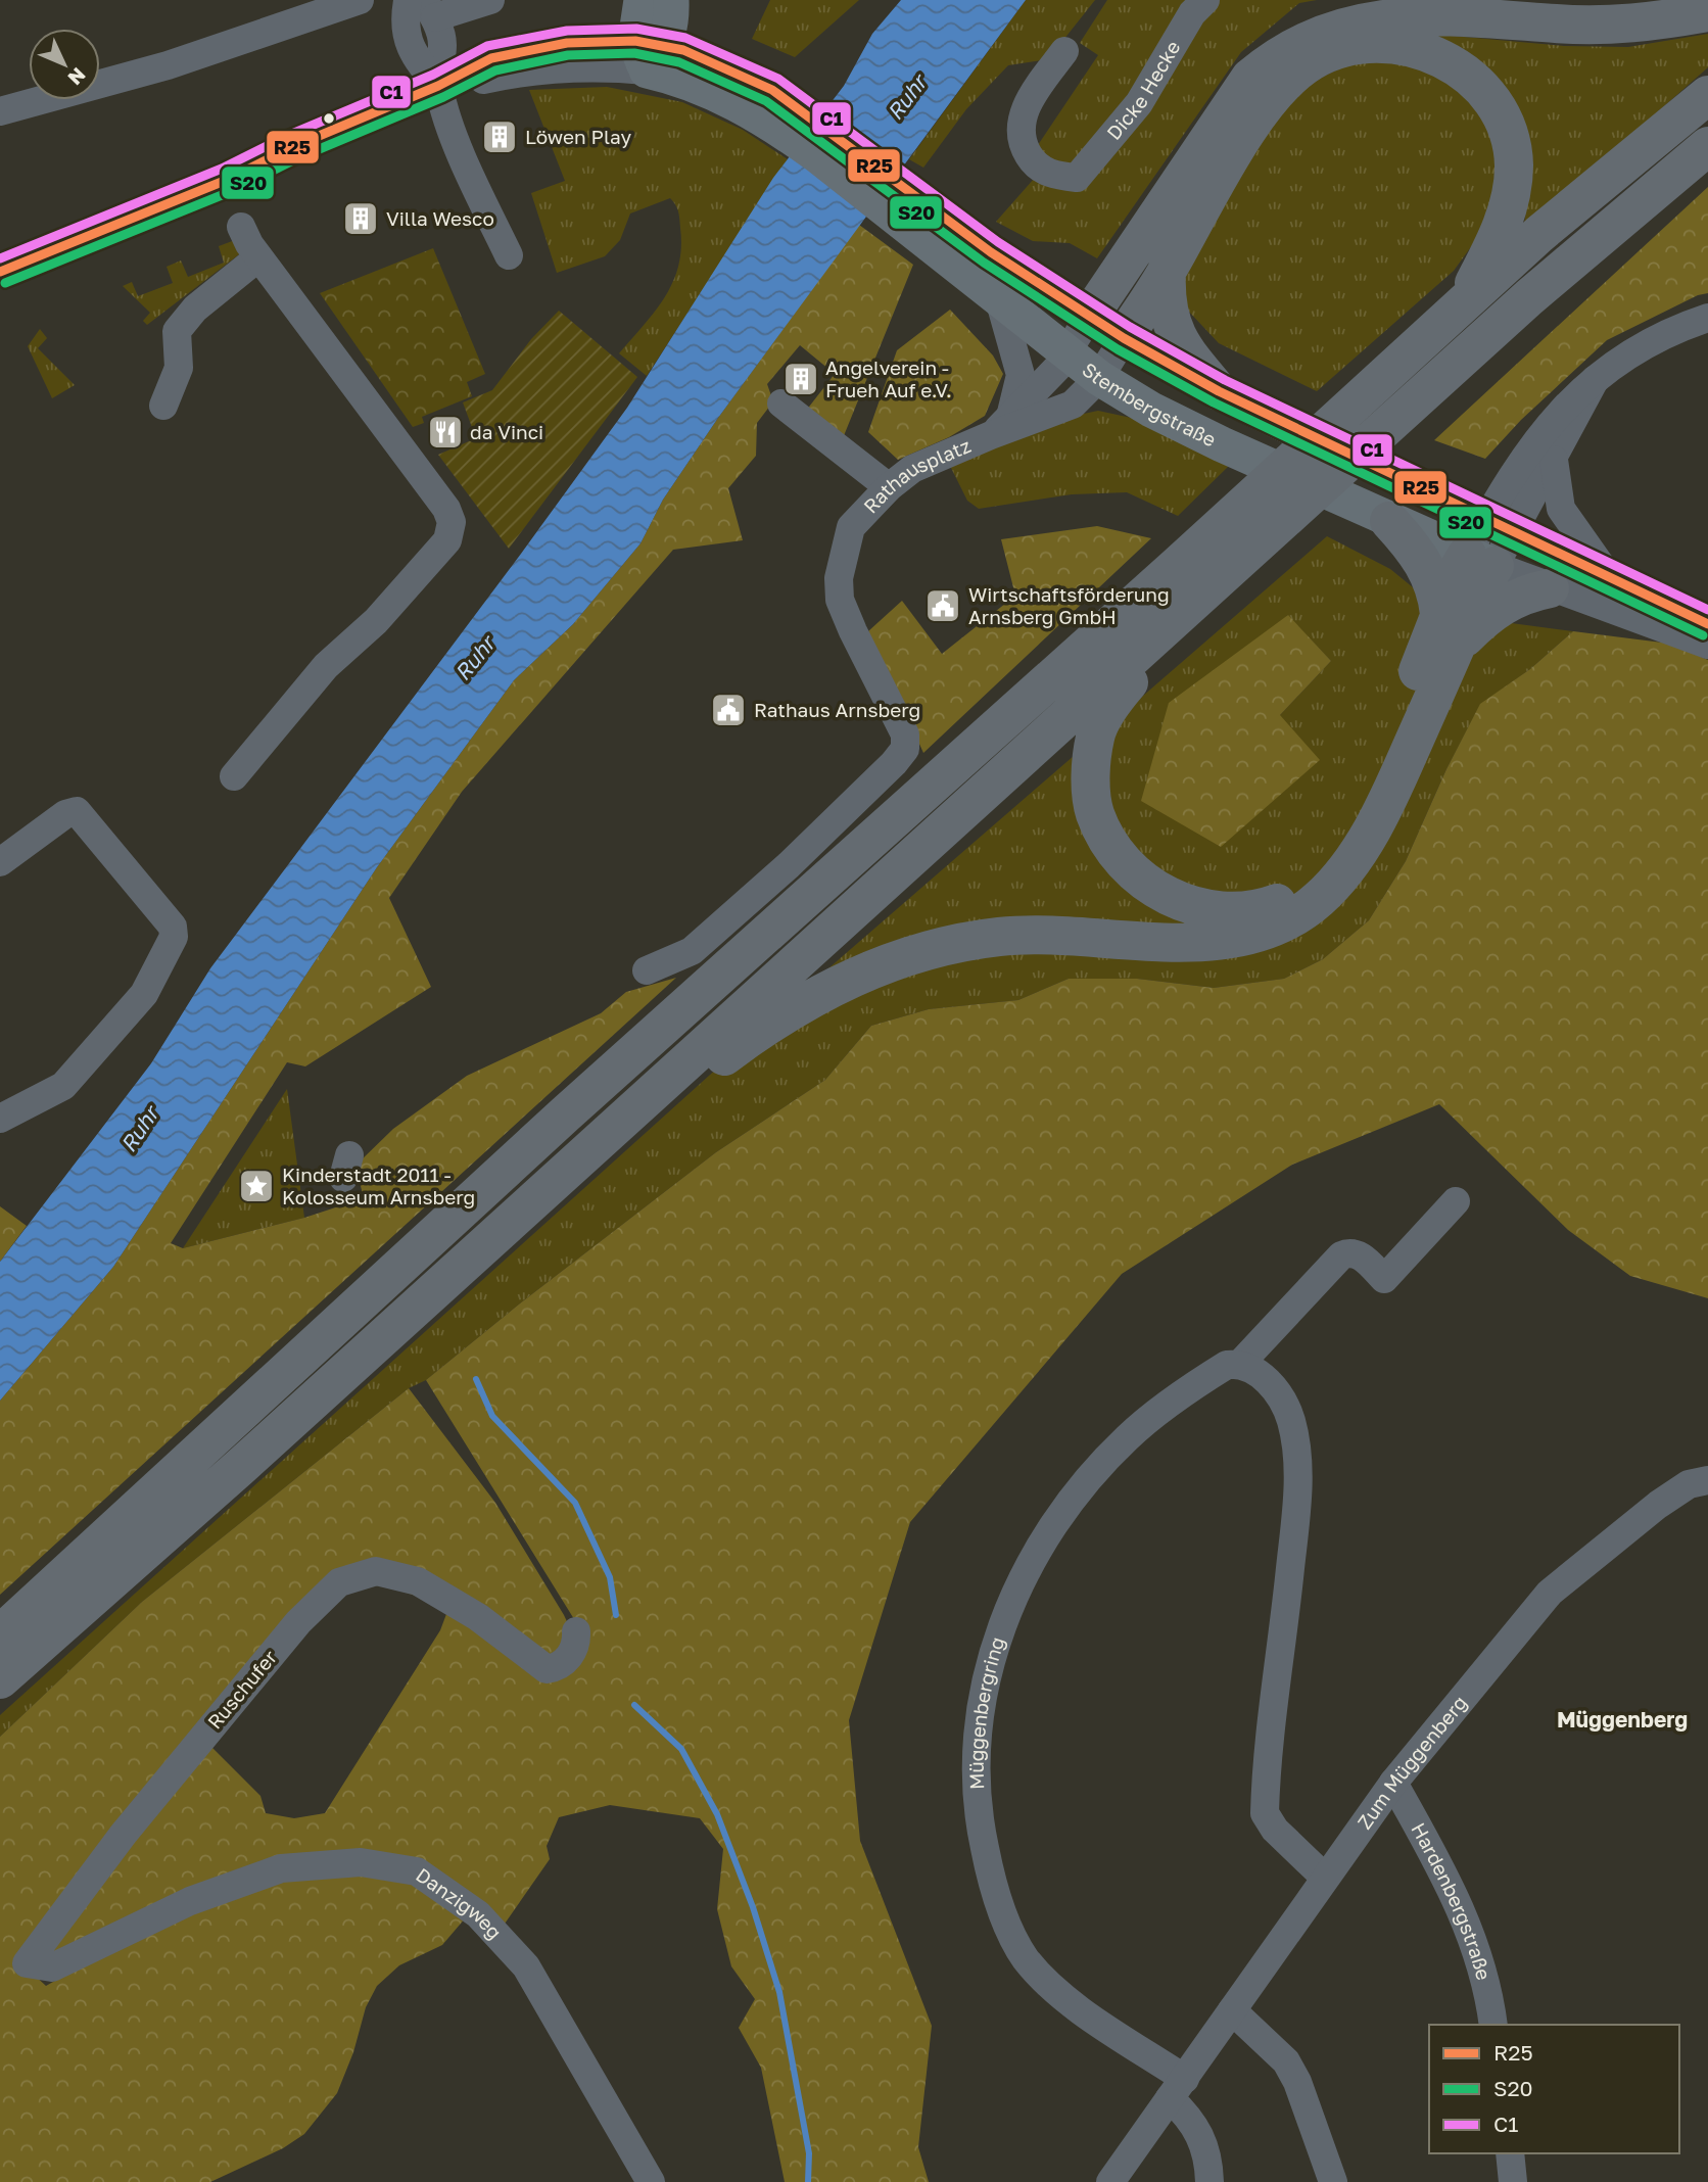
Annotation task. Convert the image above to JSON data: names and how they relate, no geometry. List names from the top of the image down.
{
  "streets": {
    "main road": ["Stembergstraße"],
    "street": [
      "Dicke Hecke",
      "Rathausplatz",
      "Ruschufer",
      "Müggenbergring",
      "Zum Müggenberg",
      "Hardenbergstraße",
      "Danzigweg"
    ]
  },
  "crossings": [
    ["Stembergstraße", "Rathausplatz"],
    ["Ruschufer", "Danzigweg"],
    ["Müggenbergring", "Zum Müggenberg"],
    ["Zum Müggenberg", "Hardenbergstraße"]
  ],
  "districts": ["Müggenberg"],
  "water": ["Ruhr"],
  "places": {
    "building": ["Löwen Play", "Villa Wesco", "Angelverein - Frueh Auf e.V."],
    "restaurant": ["da Vinci"],
    "public building": ["Wirtschaftsförderung Arnsberg GmbH", "Rathaus Arnsberg"],
    "place": ["Kinderstadt 2011 - Kolosseum Arnsberg"]
  },
  "lines": ["transit line C1", "transit line R25", "transit line S20"],
  "legend": ["R25", "S20", "C1"],
  "north": "bottom right"
}
